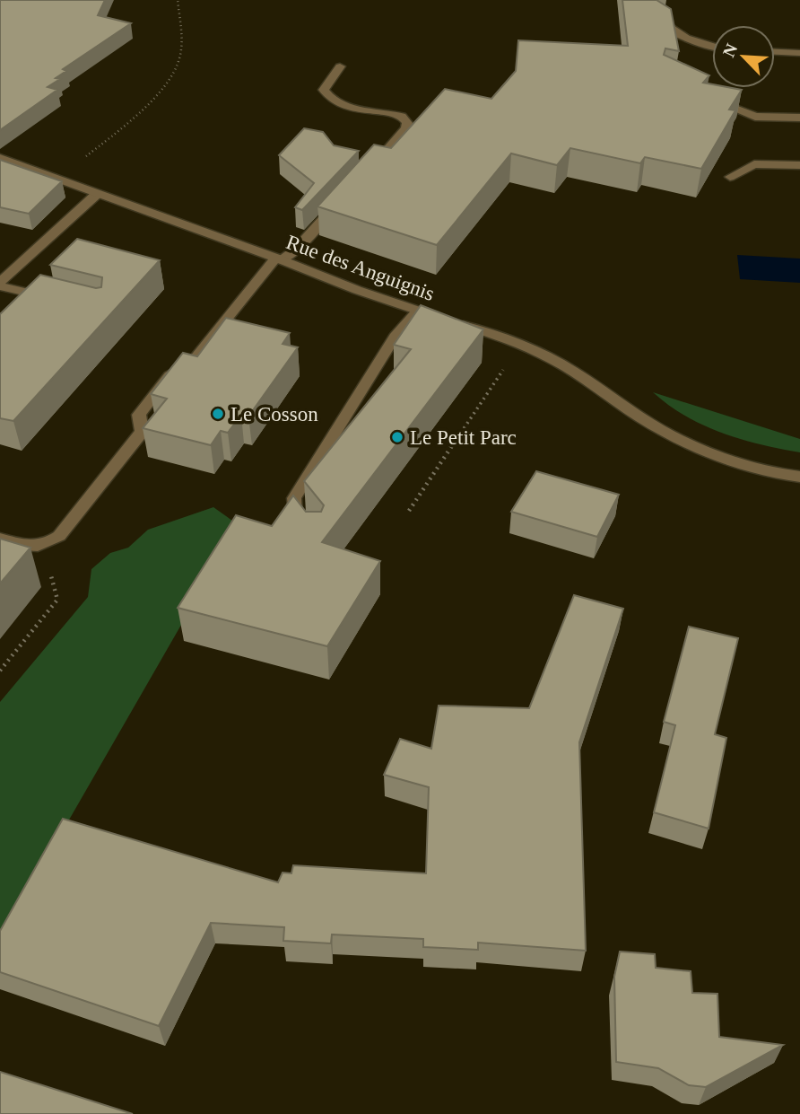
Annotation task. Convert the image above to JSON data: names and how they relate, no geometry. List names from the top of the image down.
{
  "streets": {
    "street": ["Rue des Anguignis"]
  },
  "places": ["Le Cosson", "Le Petit Parc"],
  "north": "top left"
}
